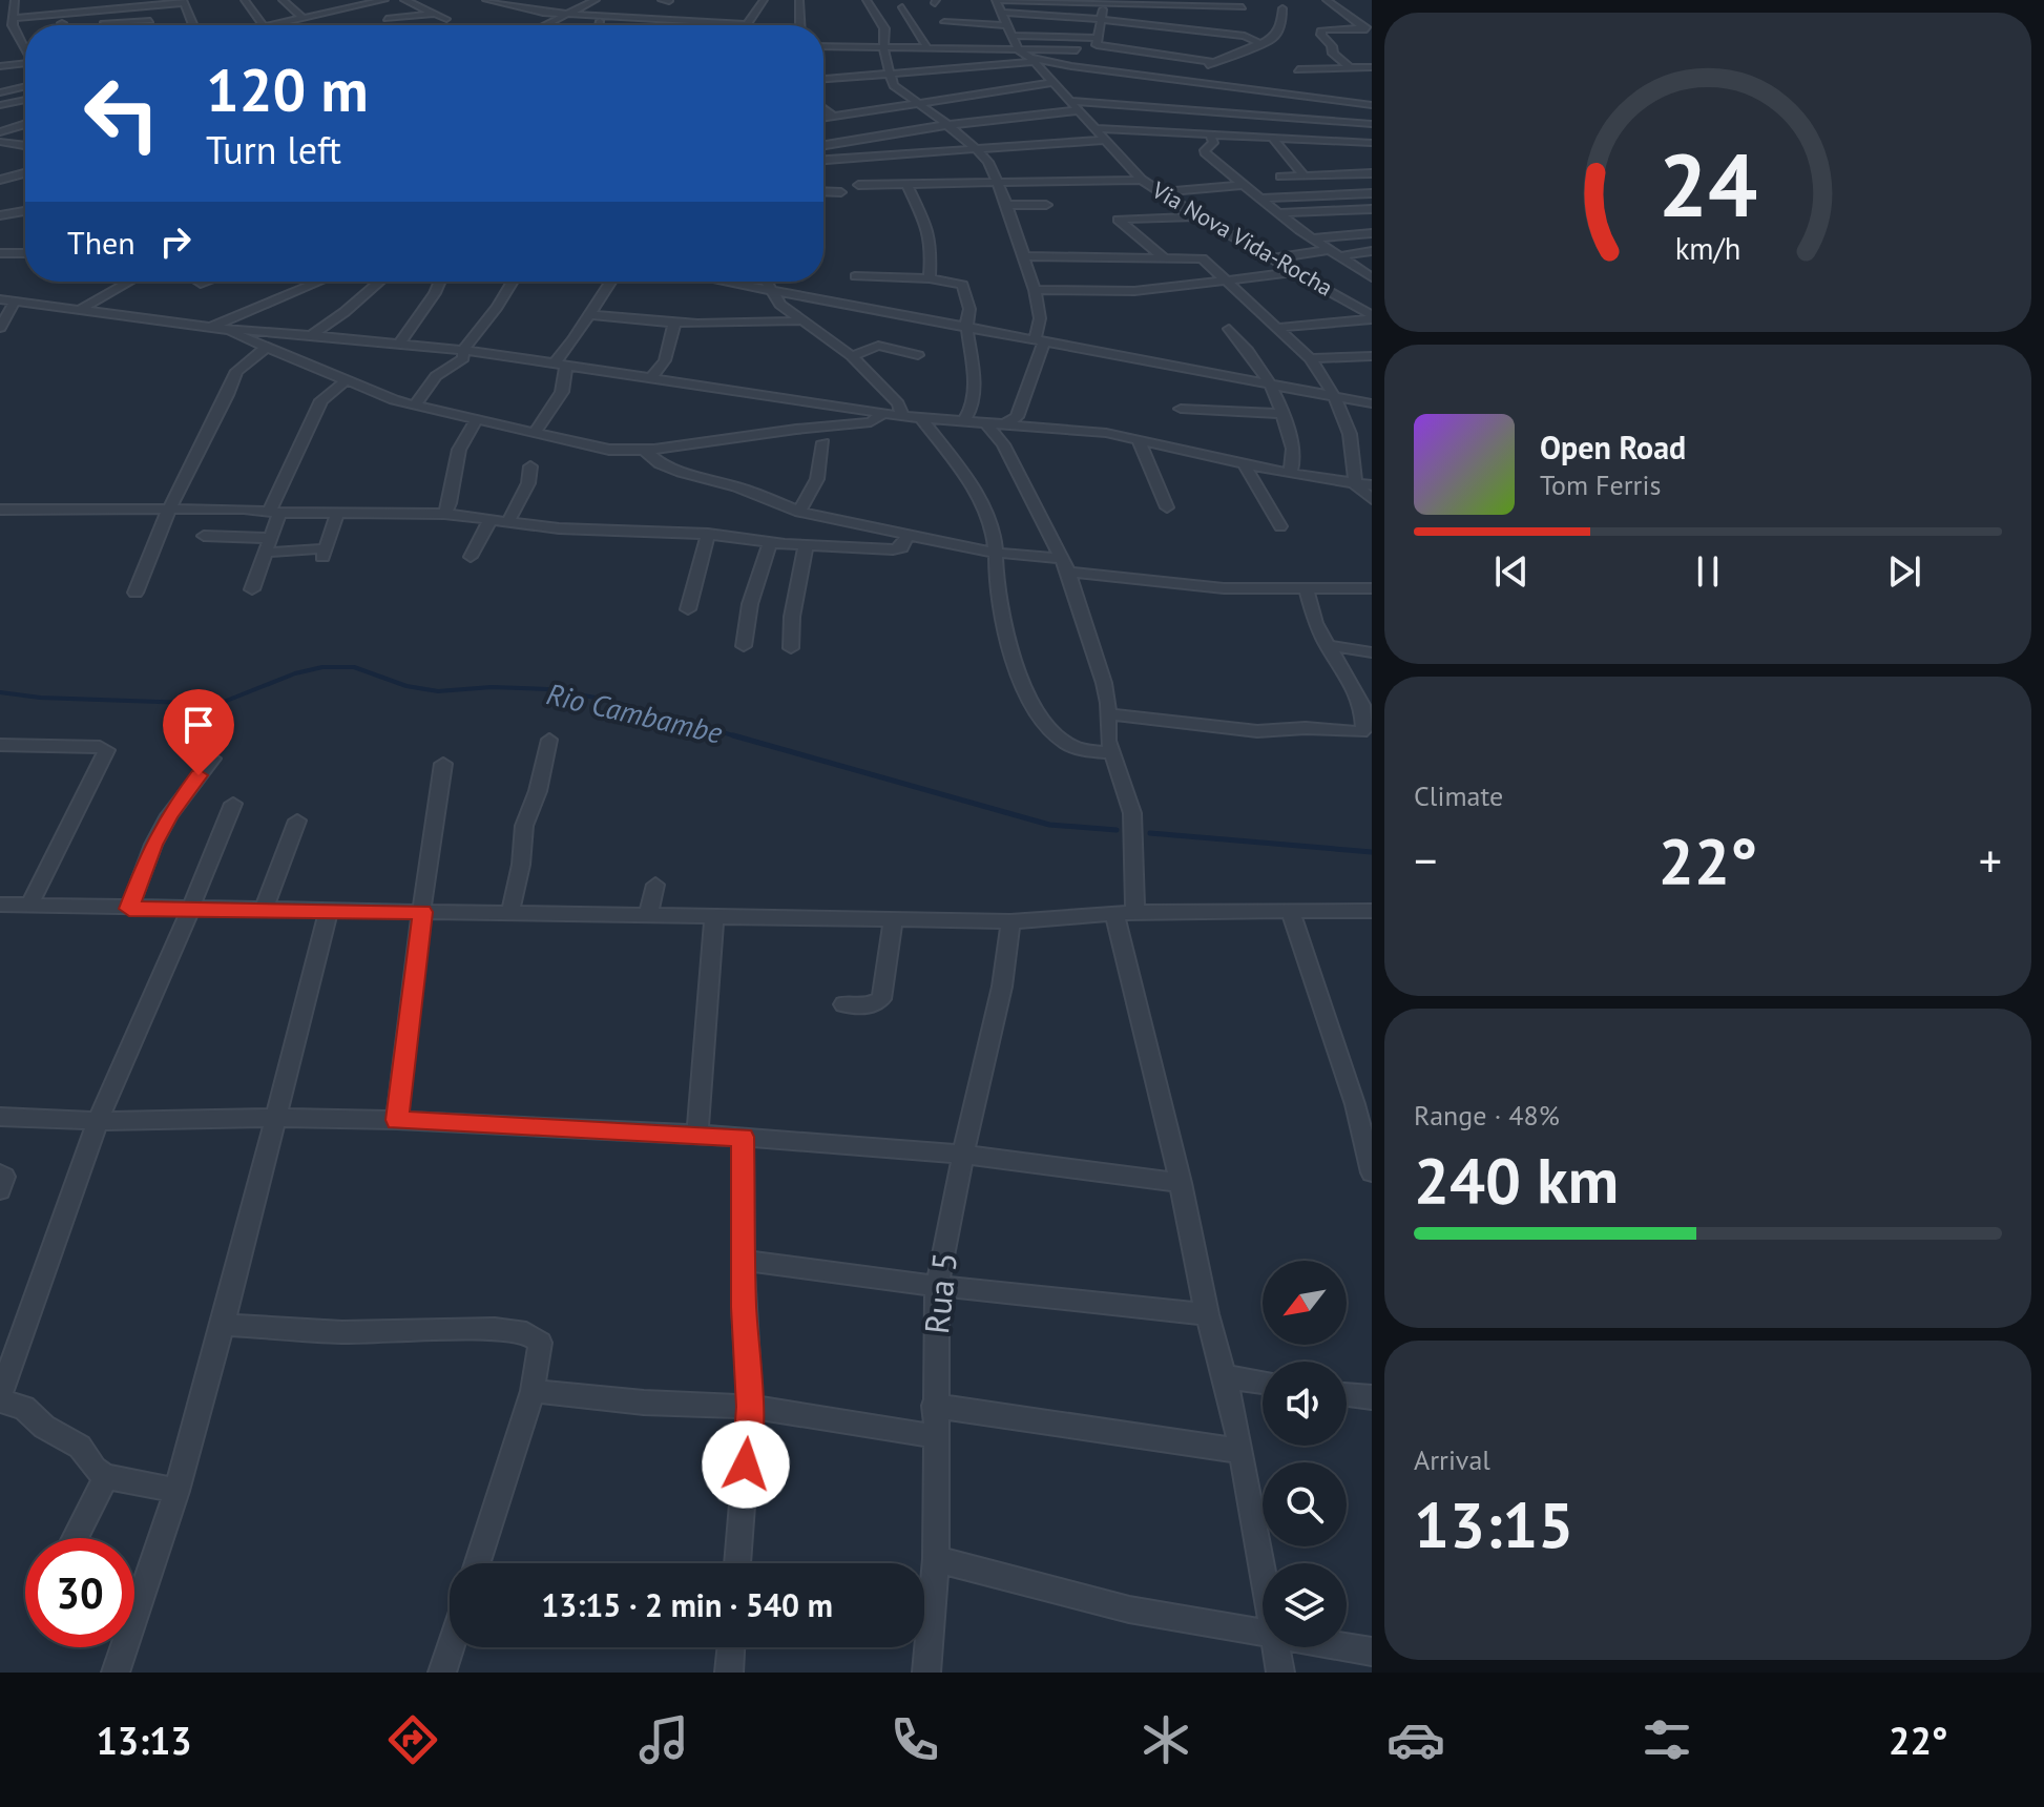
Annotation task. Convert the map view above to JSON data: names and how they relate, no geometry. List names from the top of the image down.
{
  "streets": {
    "street": ["Via Nova Vida-Rocha", "Rua 5"]
  },
  "water": ["Rio Cambambe"],
  "north": "bottom left",
  "page": {
    "turn": ["120 m", "Turn left"],
    "then": "Then",
    "song": ["Open Road", "Tom Ferris"],
    "tile": [
      "Climate",
      ["Range · 48%", "240 km"],
      ["Arrival", "13:15"]
    ],
    "heat": ["−", "22°", "+"],
    "limit": "30",
    "trip": "13:15 · 2 min · 540 m",
    "tabs": ["13:13", "22°"],
    "gauge": ["24", "km/h"]
  }
}
